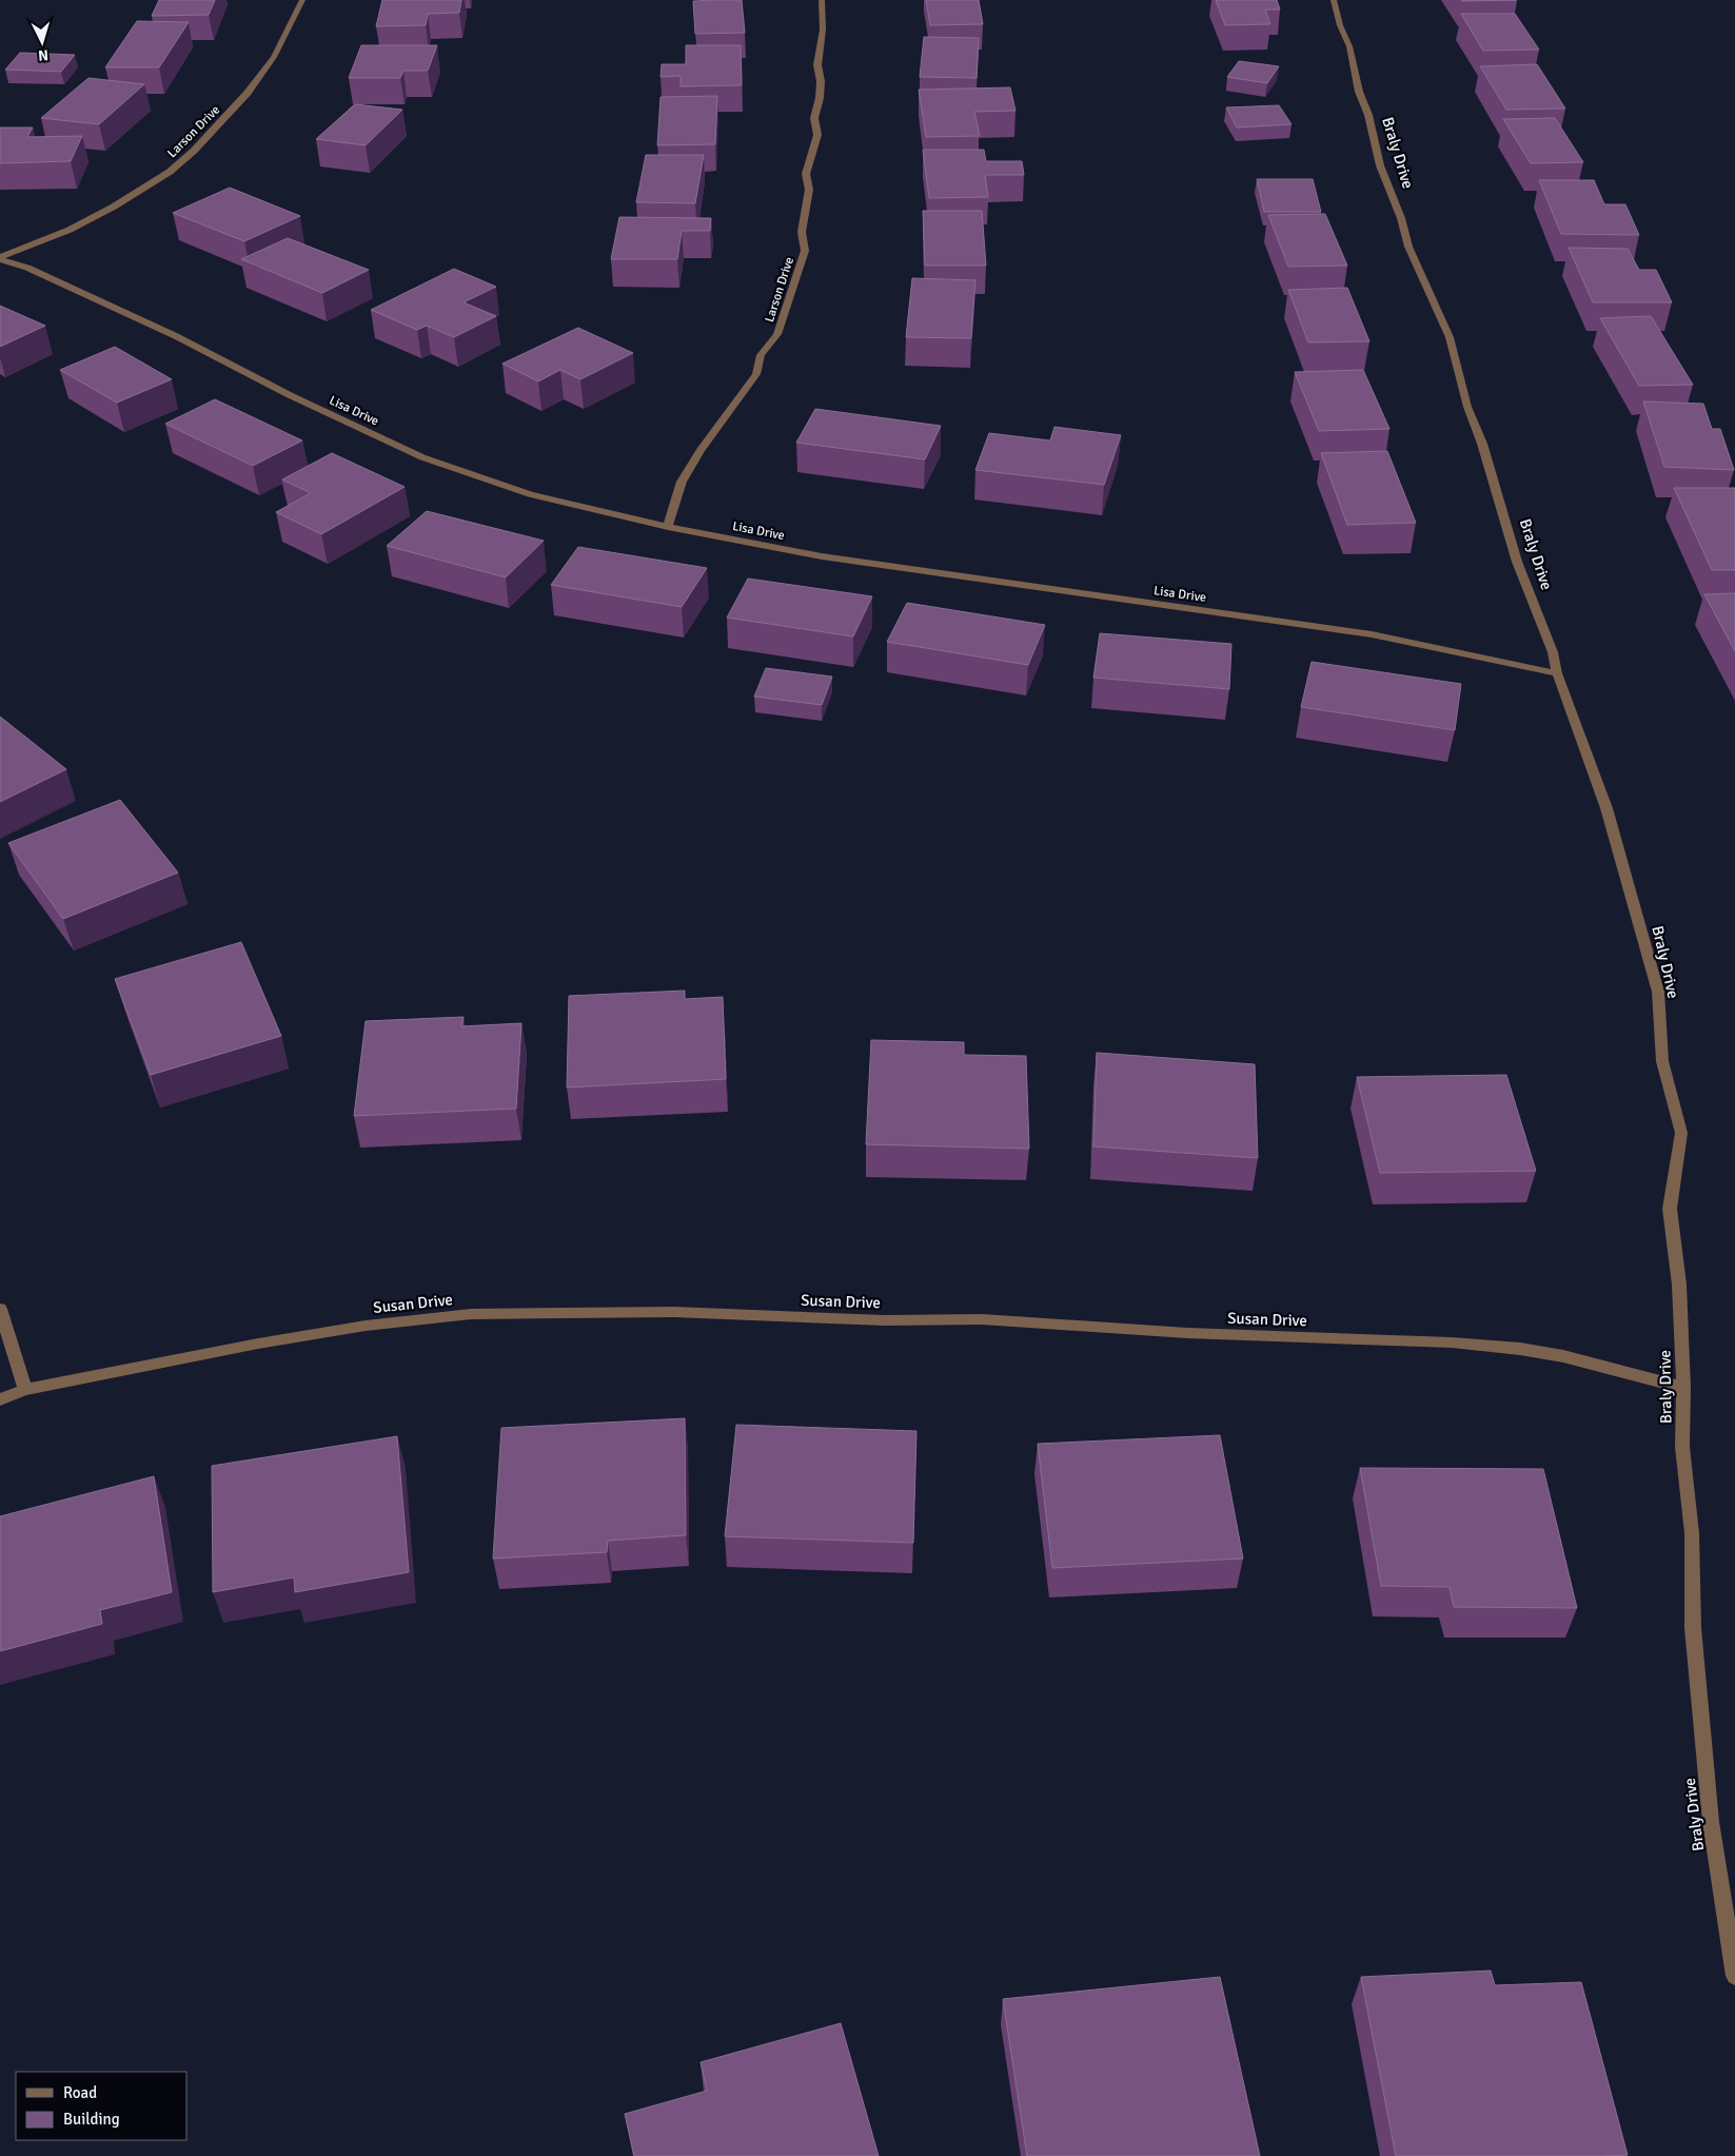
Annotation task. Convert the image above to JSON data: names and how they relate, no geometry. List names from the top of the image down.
{
  "streets": {
    "street": [
      "Larson Drive",
      "Braly Drive",
      "Lisa Drive",
      "Susan Drive"
    ]
  },
  "crossings": [
    ["Larson Drive", "Lisa Drive"],
    ["Braly Drive", "Lisa Drive"],
    ["Braly Drive", "Susan Drive"]
  ],
  "legend": ["Road", "Building"],
  "north": "bottom"
}
